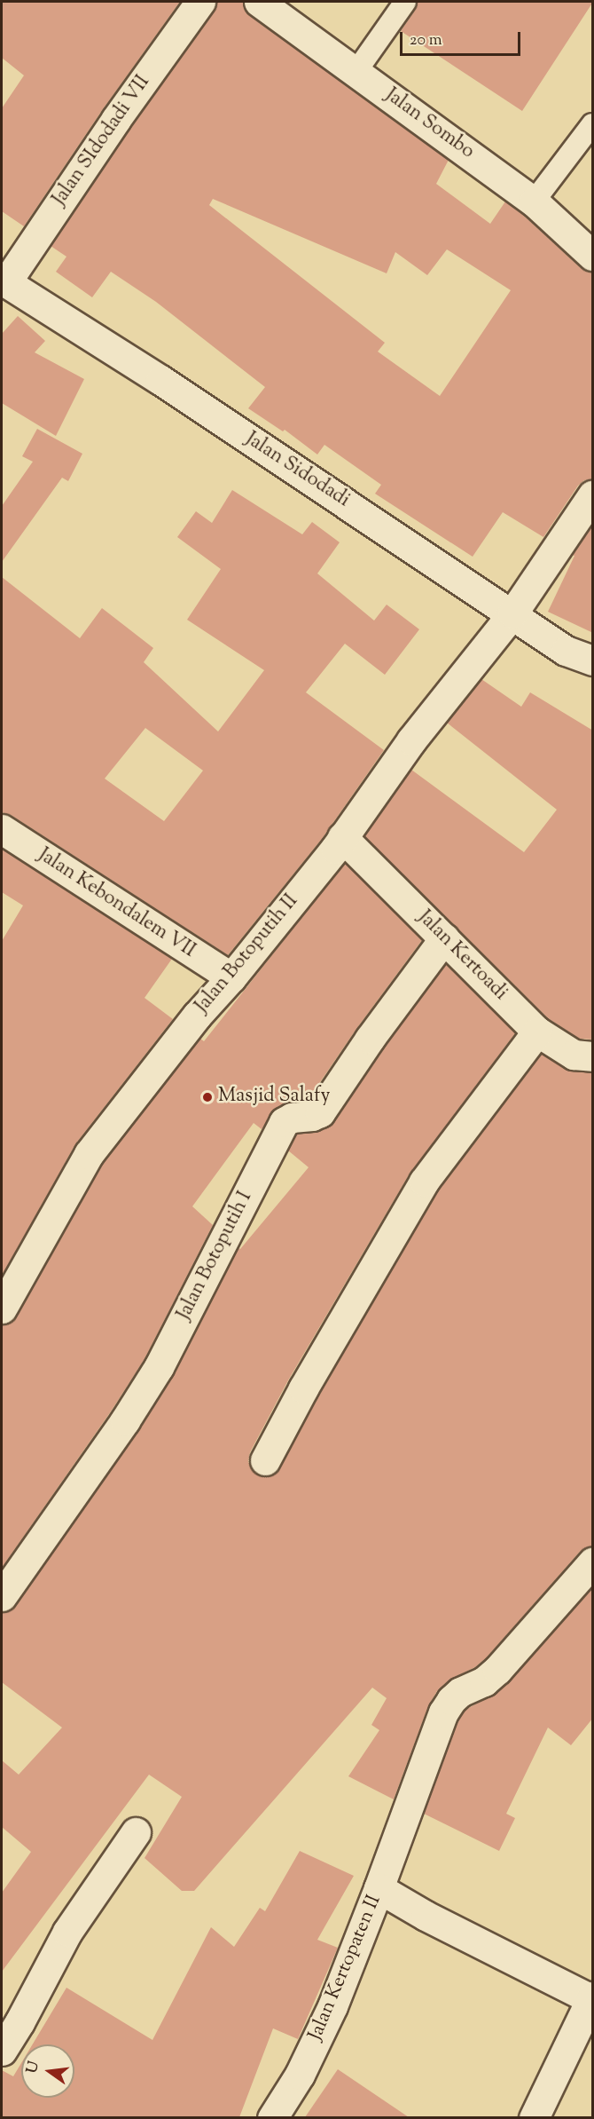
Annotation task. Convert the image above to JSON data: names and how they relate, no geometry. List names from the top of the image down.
{
  "streets": {
    "street": [
      "Jalan Sombo",
      "Jalan SIdodadi VII",
      "Jalan Sidodadi",
      "Jalan Kebondalem VII",
      "Jalan Botoputih II",
      "Jalan Kertoadi",
      "Jalan Botoputih I",
      "Jalan Kertopaten II"
    ]
  },
  "crossings": [
    ["Jalan SIdodadi VII", "Jalan Sidodadi"],
    ["Jalan Sidodadi", "Jalan Botoputih II"],
    ["Jalan Kebondalem VII", "Jalan Botoputih II"],
    ["Jalan Botoputih II", "Jalan Kertoadi"],
    ["Jalan Kertoadi", "Jalan Botoputih I"]
  ],
  "places": ["Masjid Salafy"],
  "scale_bar": "20 m",
  "north": "left"
}
